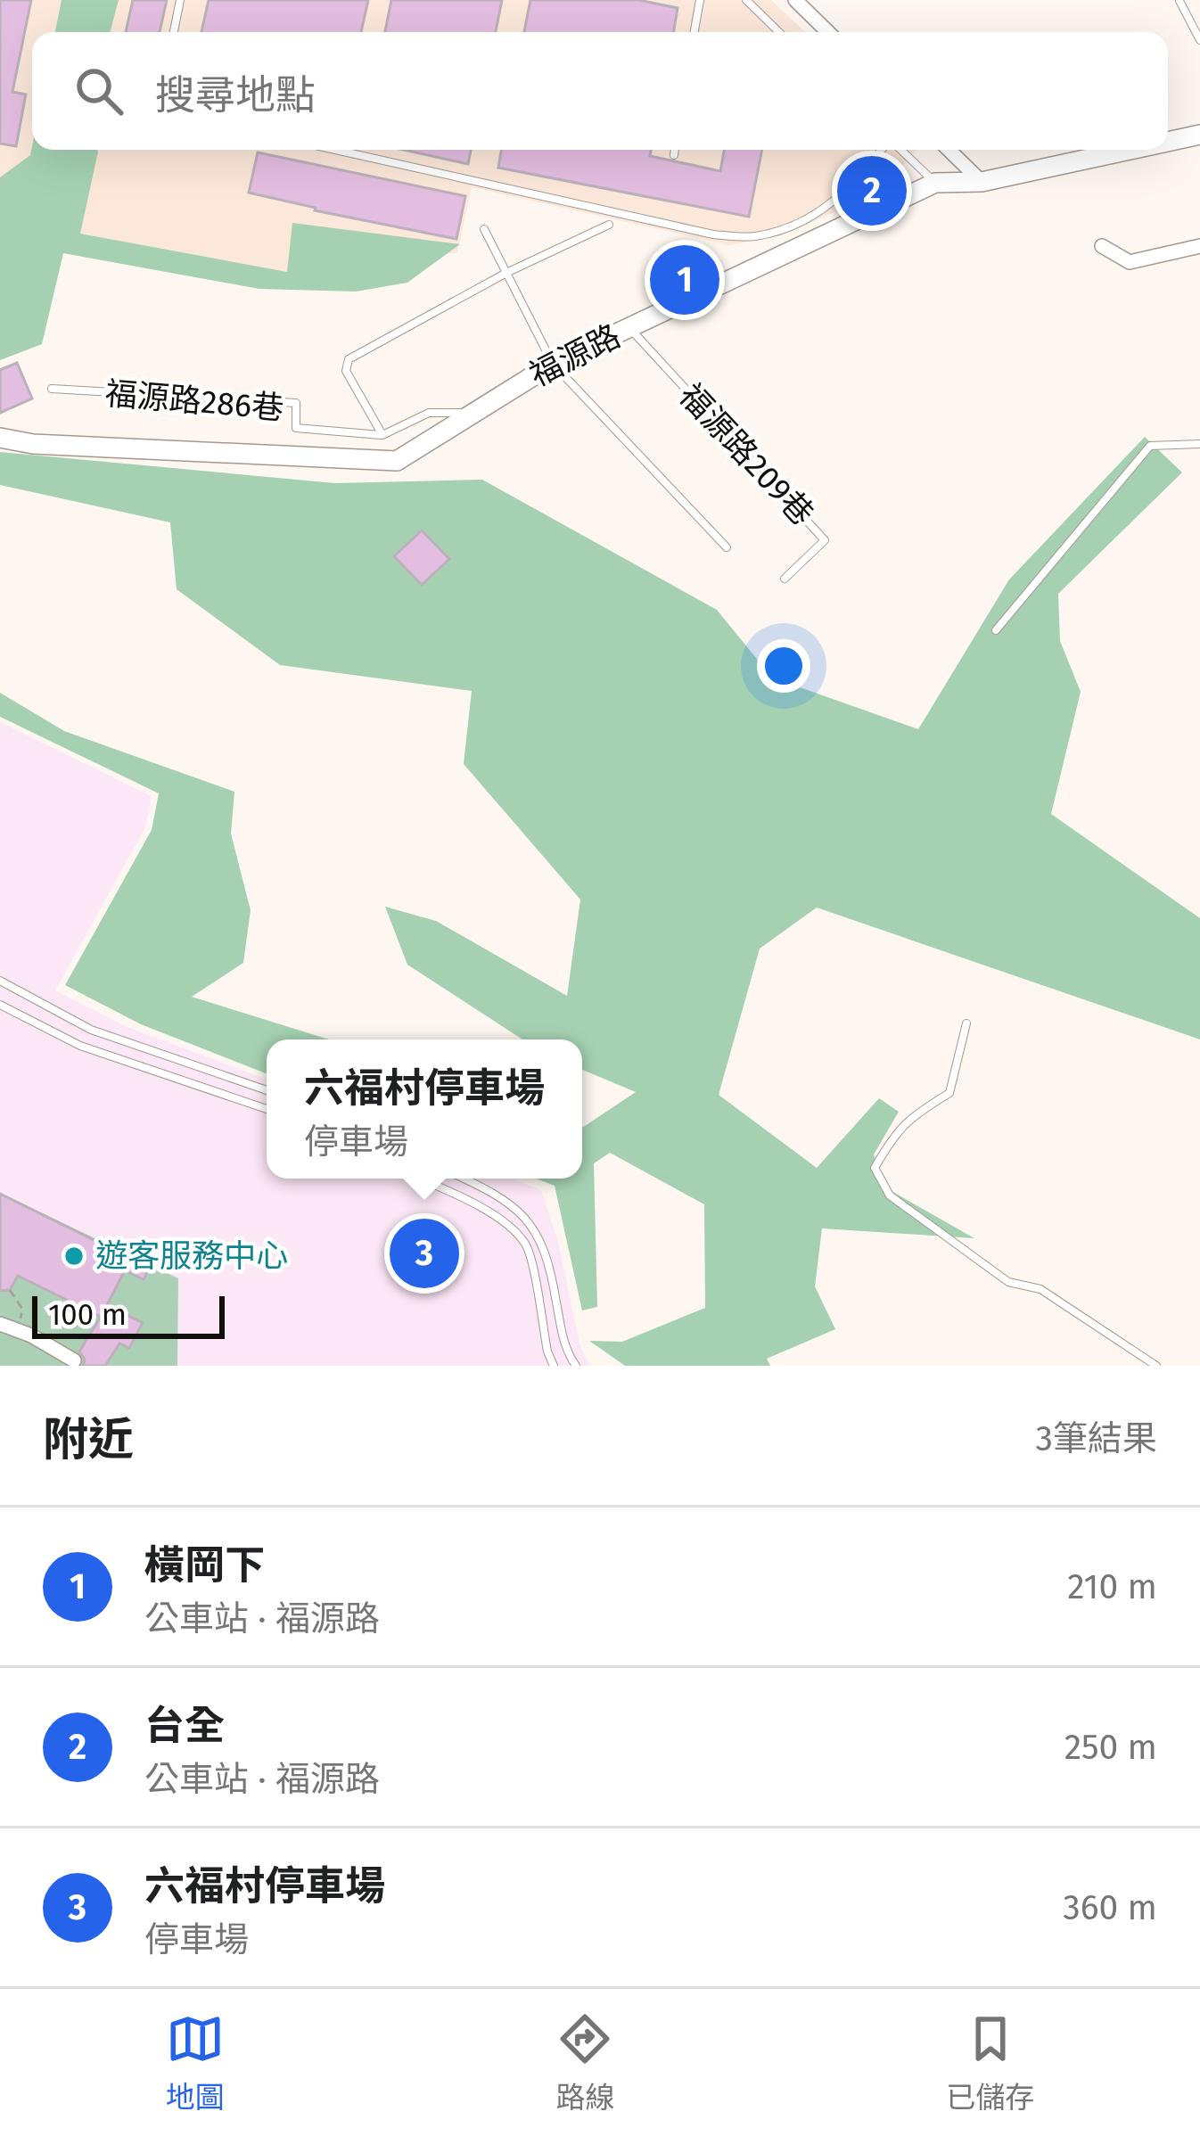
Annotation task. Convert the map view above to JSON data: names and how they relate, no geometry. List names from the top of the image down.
{
  "streets": {
    "street": ["福源路"],
    "lane": ["福源路286巷", "福源路209巷"]
  },
  "crossings": [
    ["福源路", "福源路209巷"]
  ],
  "places": ["遊客服務中心"],
  "scale_bar": "100 m",
  "page": {
    "search": "搜尋地點",
    "pins": ["2", "1", "3"],
    "popup": ["六福村停車場", "停車場"],
    "scale": "100 m",
    "heading": ["附近", "3筆結果"],
    "list": [
      {
        "mark": "1",
        "name": "橫岡下",
        "note": "公車站 · 福源路",
        "value": "210 m"
      },
      {
        "mark": "2",
        "name": "台全",
        "note": "公車站 · 福源路",
        "value": "250 m"
      },
      {
        "mark": "3",
        "name": "六福村停車場",
        "note": "停車場",
        "value": "360 m"
      }
    ],
    "nav": ["地圖", "路線", "已儲存"]
  }
}
